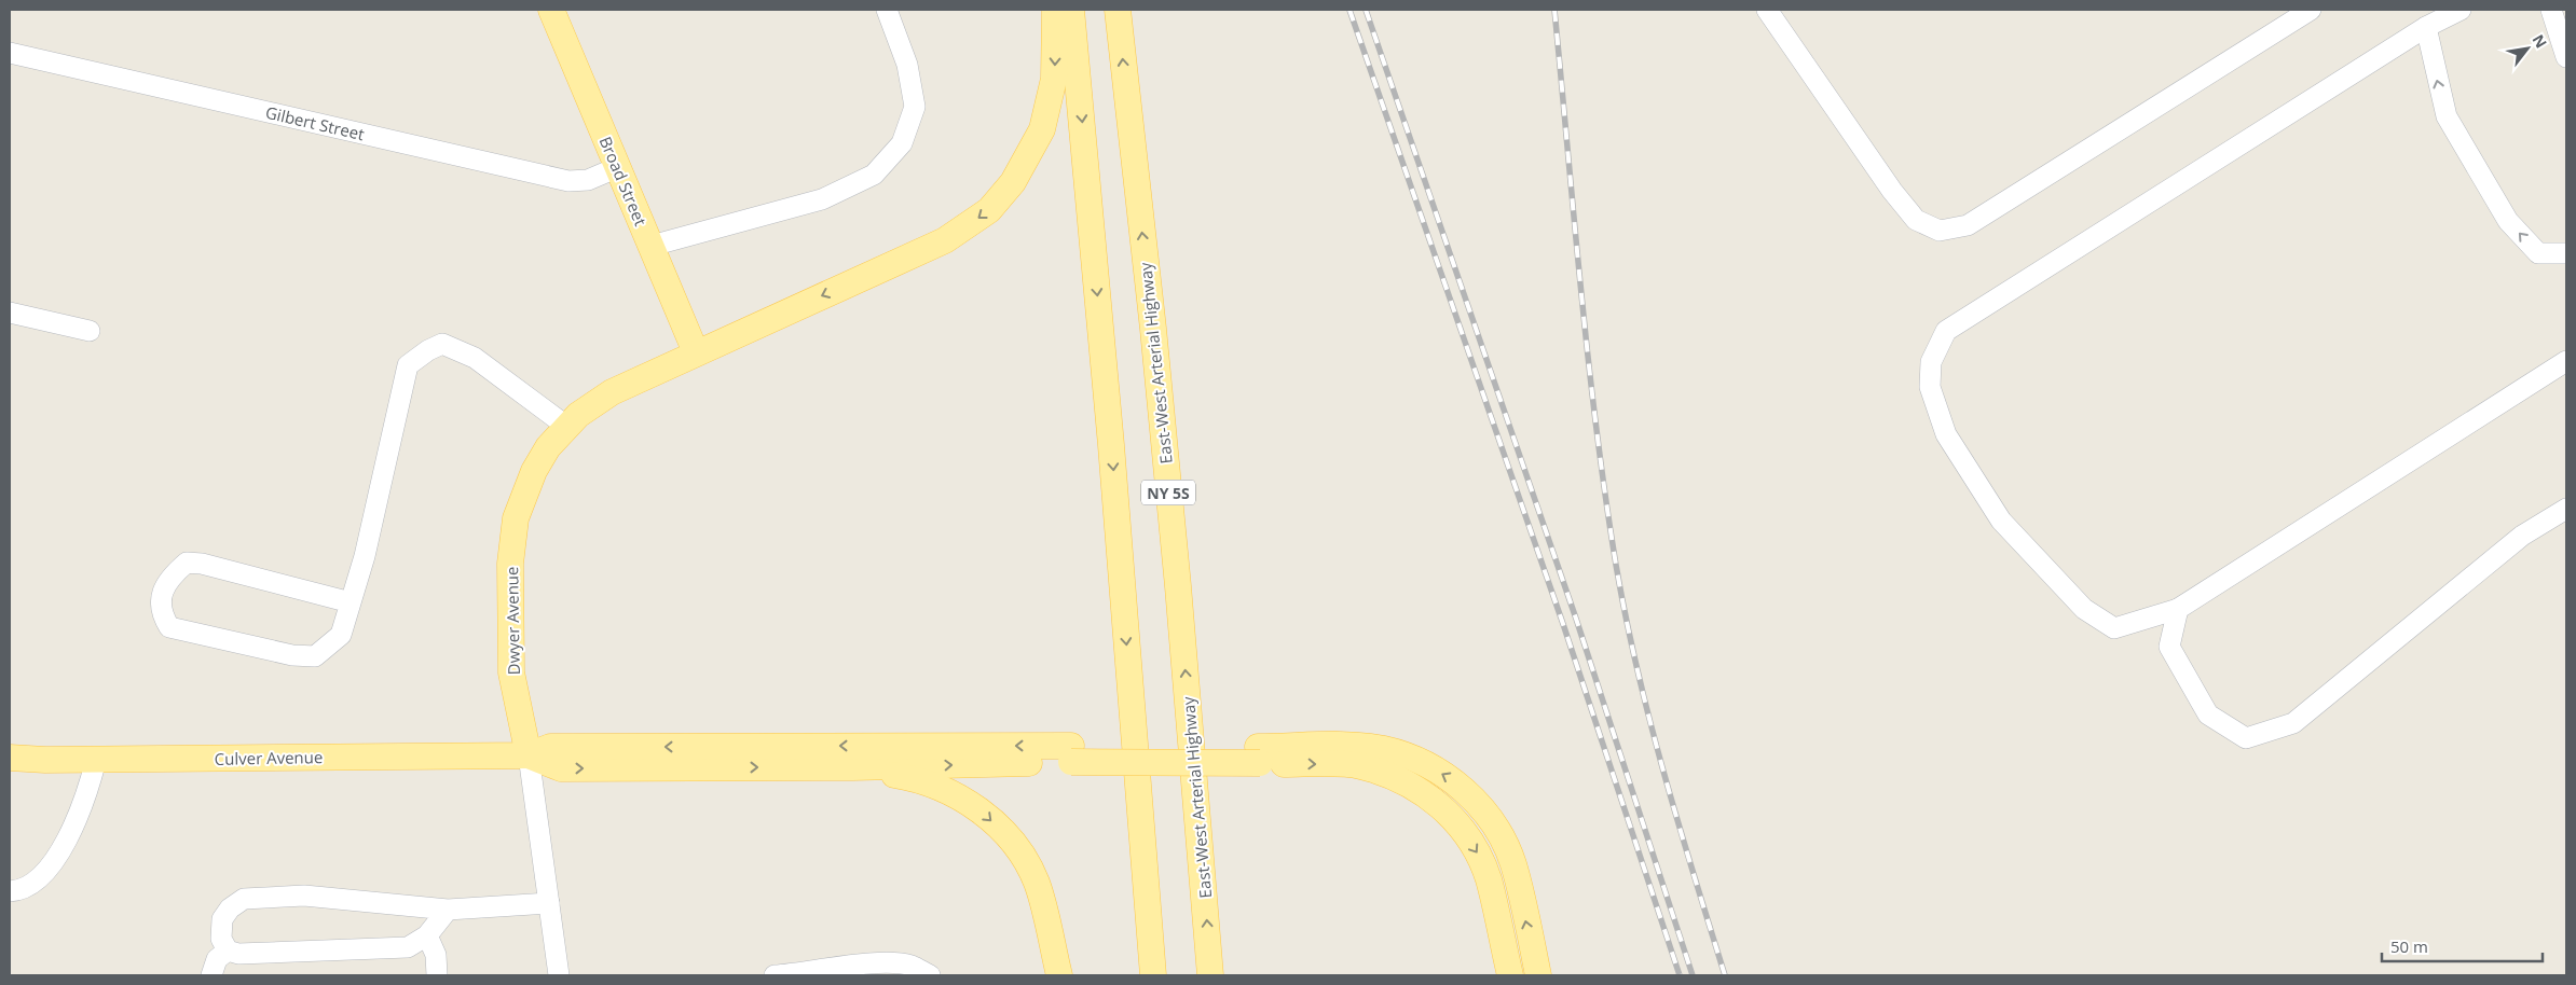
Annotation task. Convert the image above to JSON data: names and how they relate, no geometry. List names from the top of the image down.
{
  "streets": {
    "main road": [
      "Broad Street",
      "East-West Arterial Highway",
      "NY 5S",
      "Dwyer Avenue",
      "Culver Avenue"
    ],
    "street": ["Gilbert Street"]
  },
  "crossings": [
    ["Gilbert Street", "Broad Street"],
    ["Broad Street", "Dwyer Avenue"],
    ["Dwyer Avenue", "Culver Avenue"]
  ],
  "one_way": ["Dwyer Avenue"],
  "scale_bar": "50 m",
  "north": "top right"
}
